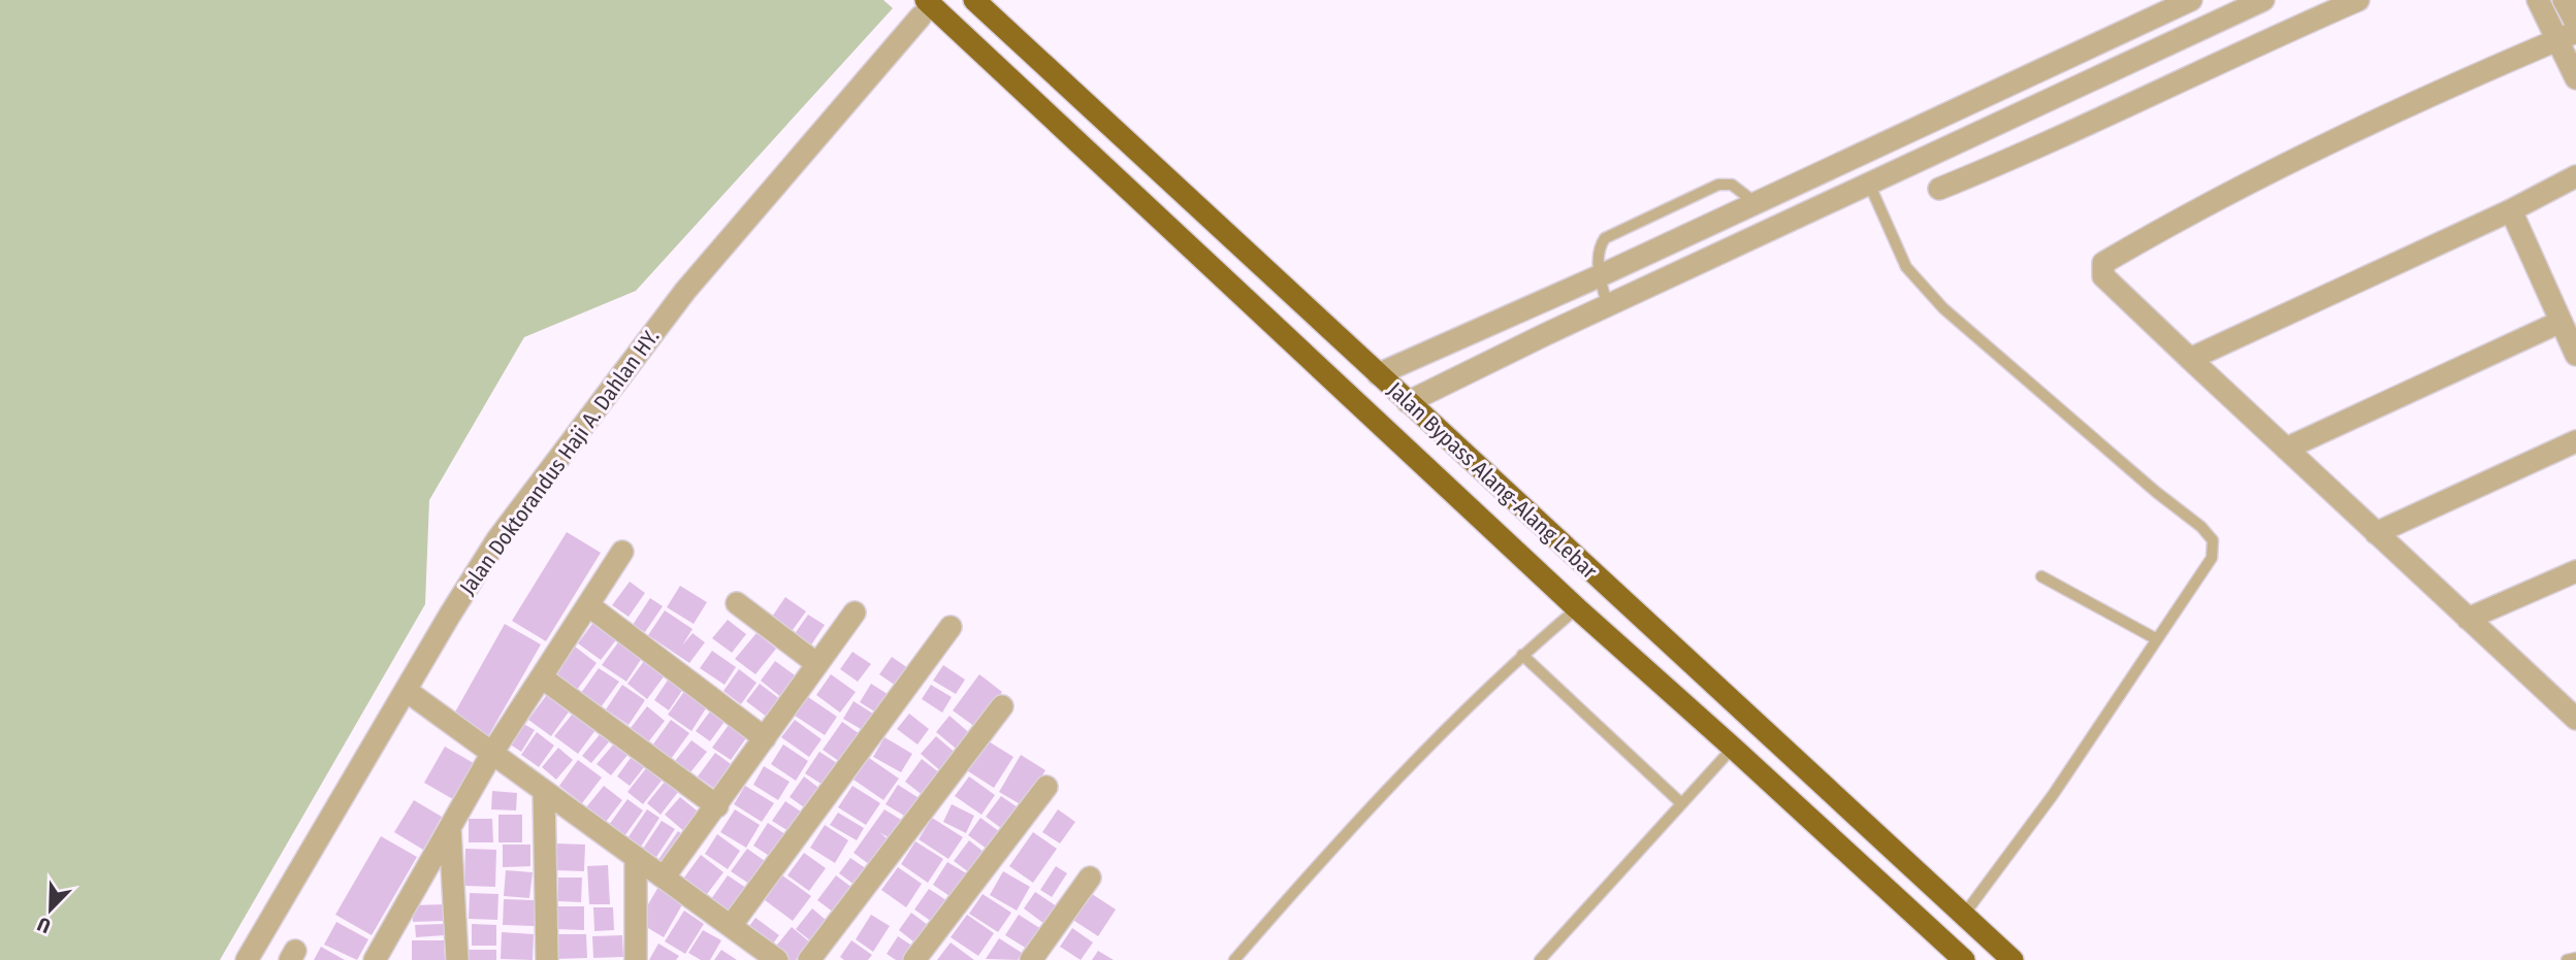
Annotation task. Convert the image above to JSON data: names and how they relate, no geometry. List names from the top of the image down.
{
  "streets": {
    "highway": ["Jalan Bypass Alang-Alang Lebar"],
    "street": ["Jalan Doktorandus Haji A. Dahlan HY."]
  },
  "crossings": [
    ["Jalan Doktorandus Haji A. Dahlan HY.", "Jalan Bypass Alang-Alang Lebar"]
  ],
  "north": "bottom left"
}
